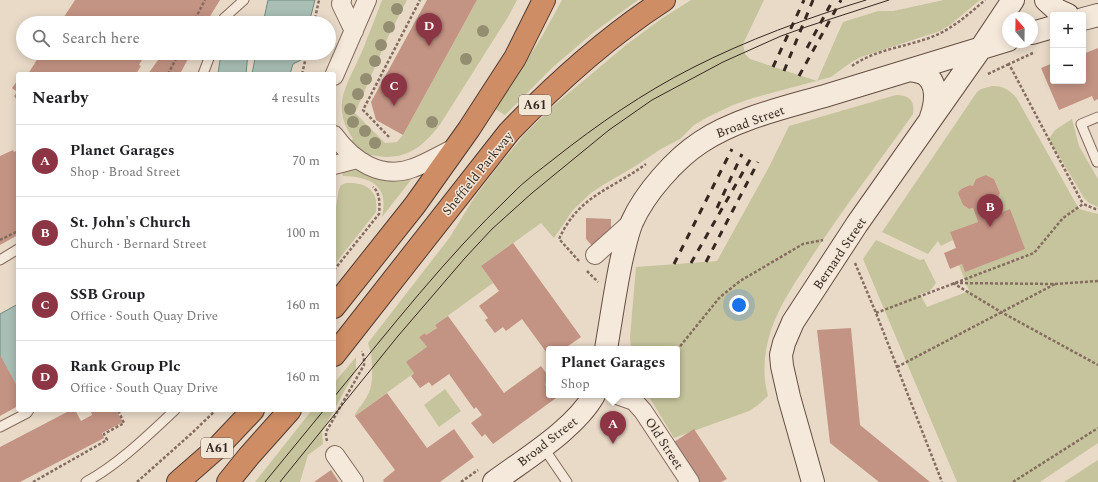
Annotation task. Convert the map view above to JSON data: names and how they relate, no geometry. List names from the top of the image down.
{
  "streets": {
    "highway": ["A61", "Sheffield Parkway"],
    "street": ["Broad Street", "Bernard Street", "Old Street"]
  },
  "crossings": [
    ["Broad Street", "Bernard Street"]
  ],
  "north": "top",
  "page": {
    "map_buttons": ["+", "−"],
    "pins": [
      "D",
      "C",
      "B",
      "A"
    ],
    "search": "Search here",
    "heading": ["Nearby", "4 results"],
    "list": [
      {
        "mark": "A",
        "name": "Planet Garages",
        "note": "Shop · Broad Street",
        "value": "70 m"
      },
      {
        "mark": "B",
        "name": "St. John's Church",
        "note": "Church · Bernard Street",
        "value": "100 m"
      },
      {
        "mark": "C",
        "name": "SSB Group",
        "note": "Office · South Quay Drive",
        "value": "160 m"
      },
      {
        "mark": "D",
        "name": "Rank Group Plc",
        "note": "Office · South Quay Drive",
        "value": "160 m"
      }
    ],
    "popup": ["Planet Garages", "Shop"]
  }
}
